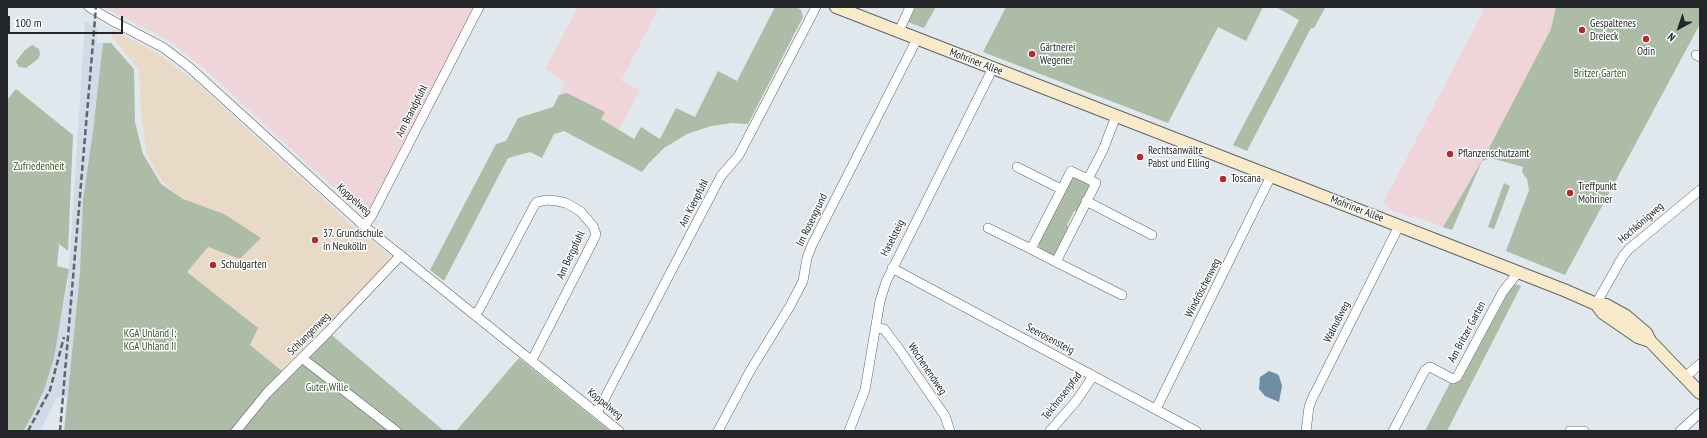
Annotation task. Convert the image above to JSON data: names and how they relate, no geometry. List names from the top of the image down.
{
  "streets": {
    "main road": ["Mohriner Allee"],
    "street": [
      "Am Brandpfuhl",
      "Koppelweg",
      "Am Kienpfuhl",
      "Im Rosengrund",
      "Hochkönigweg",
      "Haselsteig",
      "Am Bergpfuhl",
      "Windröschenweg",
      "Walnußweg",
      "Am Britzer Garten",
      "Schlangenweg",
      "Seerosensteig",
      "Wochenendweg",
      "Teichrosenpfad"
    ]
  },
  "crossings": [
    ["Mohriner Allee", "Im Rosengrund"],
    ["Mohriner Allee", "Hochkönigweg"],
    ["Mohriner Allee", "Haselsteig"],
    ["Mohriner Allee", "Windröschenweg"],
    ["Mohriner Allee", "Walnußweg"],
    ["Mohriner Allee", "Am Britzer Garten"],
    ["Am Brandpfuhl", "Koppelweg"],
    ["Koppelweg", "Am Kienpfuhl"],
    ["Koppelweg", "Am Bergpfuhl"],
    ["Koppelweg", "Schlangenweg"],
    ["Haselsteig", "Seerosensteig"],
    ["Haselsteig", "Wochenendweg"],
    ["Windröschenweg", "Seerosensteig"],
    ["Seerosensteig", "Teichrosenpfad"]
  ],
  "parks": [
    "Britzer Garten",
    "Zufriedenheit",
    "KGA Unland I; KGA Uhland II",
    "Guter Wille"
  ],
  "places": [
    "Gespaltenes Dreieck",
    "Odin",
    "Gärtnerei Wegener",
    "Pflanzenschutzamt",
    "Rechtsanwälte Pabst und Elling",
    "Toscana",
    "Treffpunkt Mohriner",
    "37. Grundschule in Neukölln",
    "Schulgarten"
  ],
  "scale_bar": "100 m",
  "north": "bottom left"
}
